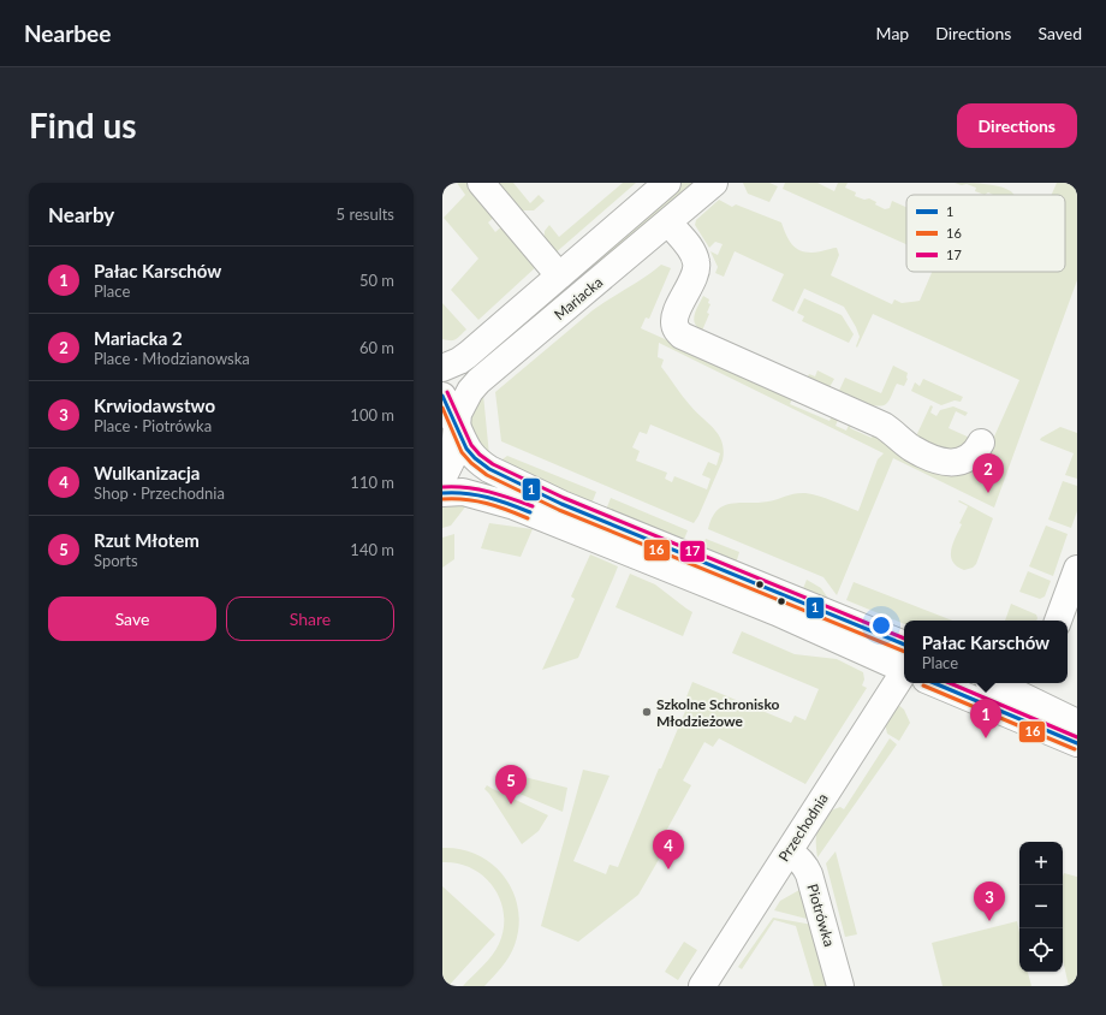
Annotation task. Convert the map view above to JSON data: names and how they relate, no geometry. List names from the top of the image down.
{
  "streets": {
    "street": ["Mariacka", "Przechodnia", "Piotrówka"]
  },
  "crossings": [
    ["Przechodnia", "Piotrówka"]
  ],
  "places": ["Szkolne Schronisko Młodzieżowe"],
  "lines": ["transit line 17", "transit line 1", "transit line 16"],
  "legend": ["1", "16", "17"],
  "page": {
    "header": "Nearbee",
    "nav": ["Map", "Directions", "Saved"],
    "buttons": [
      "Directions",
      ["Save", "Share"]
    ],
    "title": "Find us",
    "heading": ["Nearby", "5 results"],
    "list": [
      {
        "mark": "1",
        "name": "Pałac Karschów",
        "note": "Place",
        "value": "50 m"
      },
      {
        "mark": "2",
        "name": "Mariacka 2",
        "note": "Place · Młodzianowska",
        "value": "60 m"
      },
      {
        "mark": "3",
        "name": "Krwiodawstwo",
        "note": "Place · Piotrówka",
        "value": "100 m"
      },
      {
        "mark": "4",
        "name": "Wulkanizacja",
        "note": "Shop · Przechodnia",
        "value": "110 m"
      },
      {
        "mark": "5",
        "name": "Rzut Młotem",
        "note": "Sports",
        "value": "140 m"
      }
    ],
    "pins": [
      "2",
      "1",
      "5",
      "4",
      "3"
    ],
    "popup": ["Pałac Karschów", "Place"],
    "map_buttons": ["+", "−"]
  }
}
